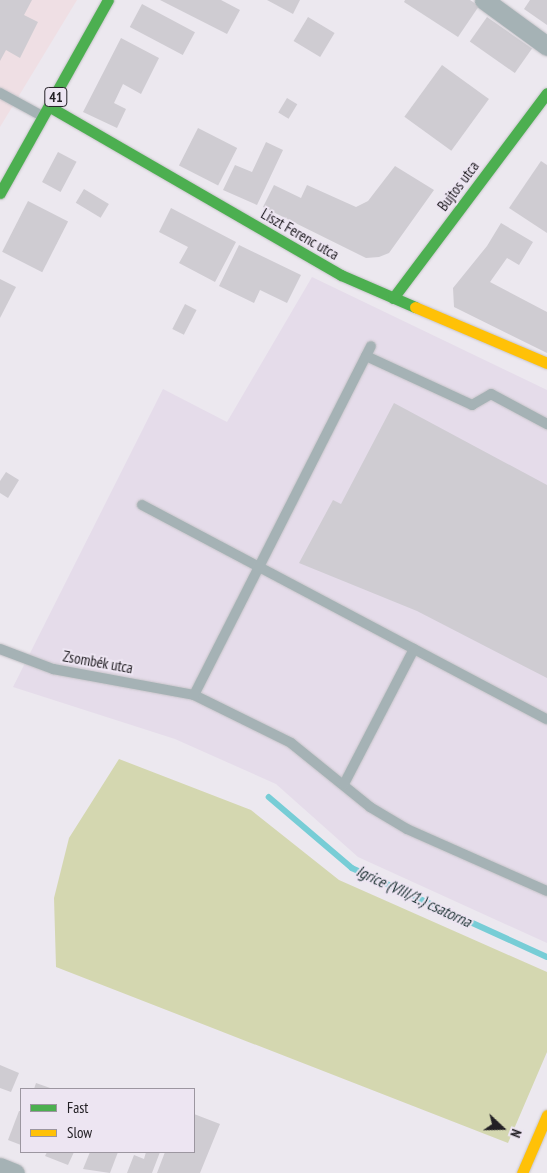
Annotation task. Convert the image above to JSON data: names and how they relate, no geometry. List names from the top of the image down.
{
  "streets": {
    "street": ["41", "Bujtos utca", "Liszt Ferenc utca"],
    "lane": ["Zsombék utca"]
  },
  "crossings": [
    ["41", "Liszt Ferenc utca"],
    ["Bujtos utca", "Liszt Ferenc utca"]
  ],
  "water": ["Igrice (VIII/1.) csatorna"],
  "legend": ["Fast", "Slow"],
  "north": "right"
}
